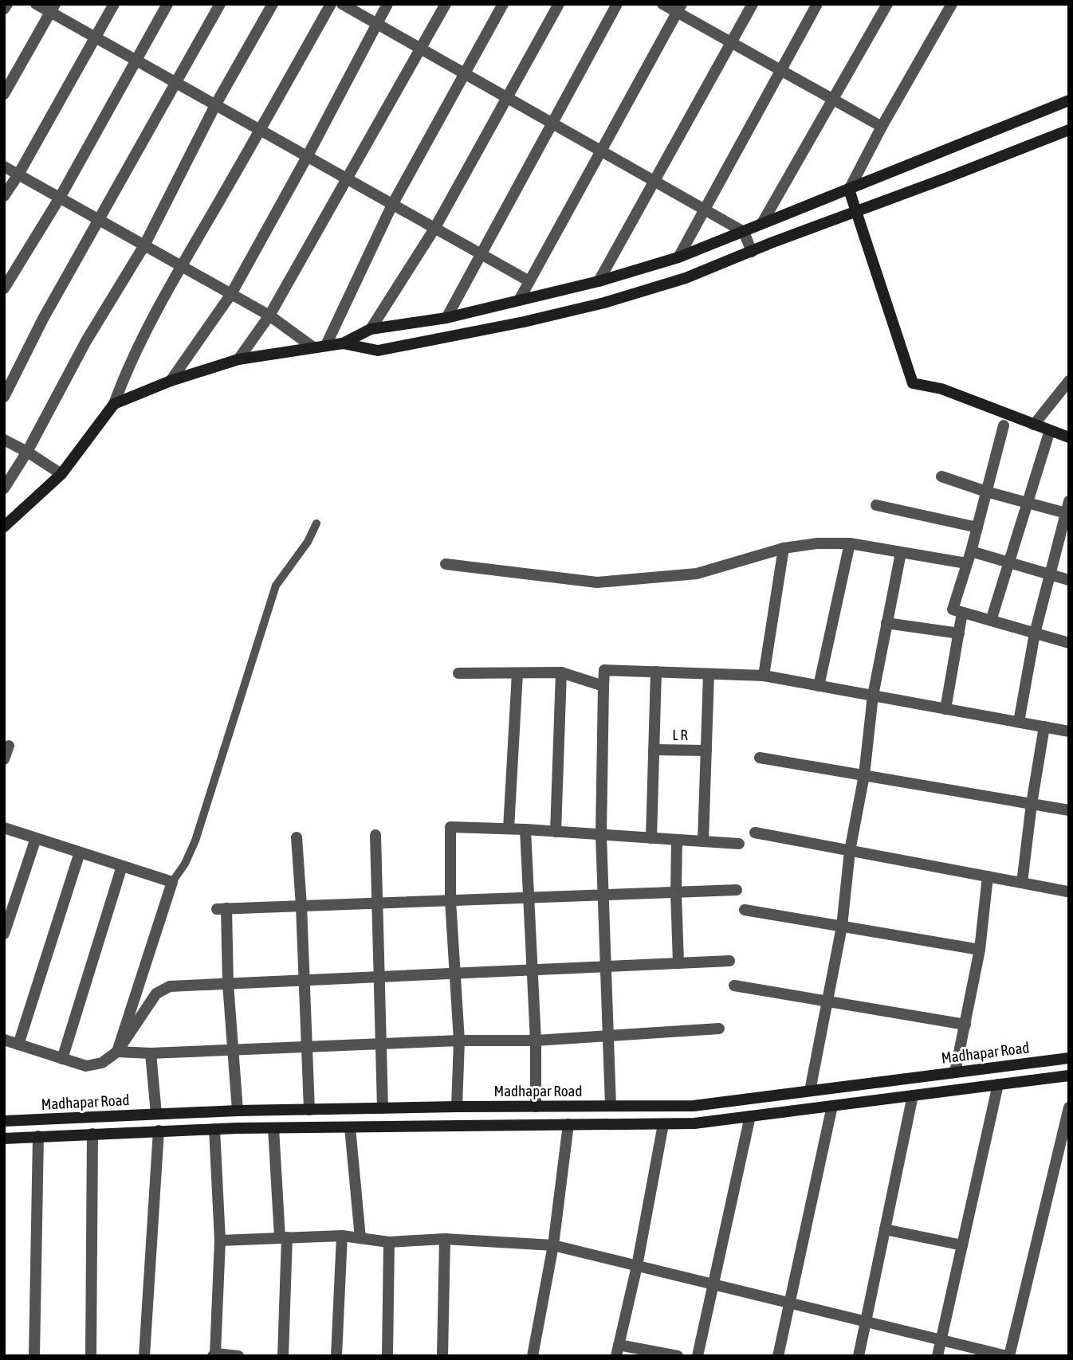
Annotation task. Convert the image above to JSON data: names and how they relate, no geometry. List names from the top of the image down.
{
  "streets": {
    "street": ["L R", "Madhapar Road"]
  }
}
